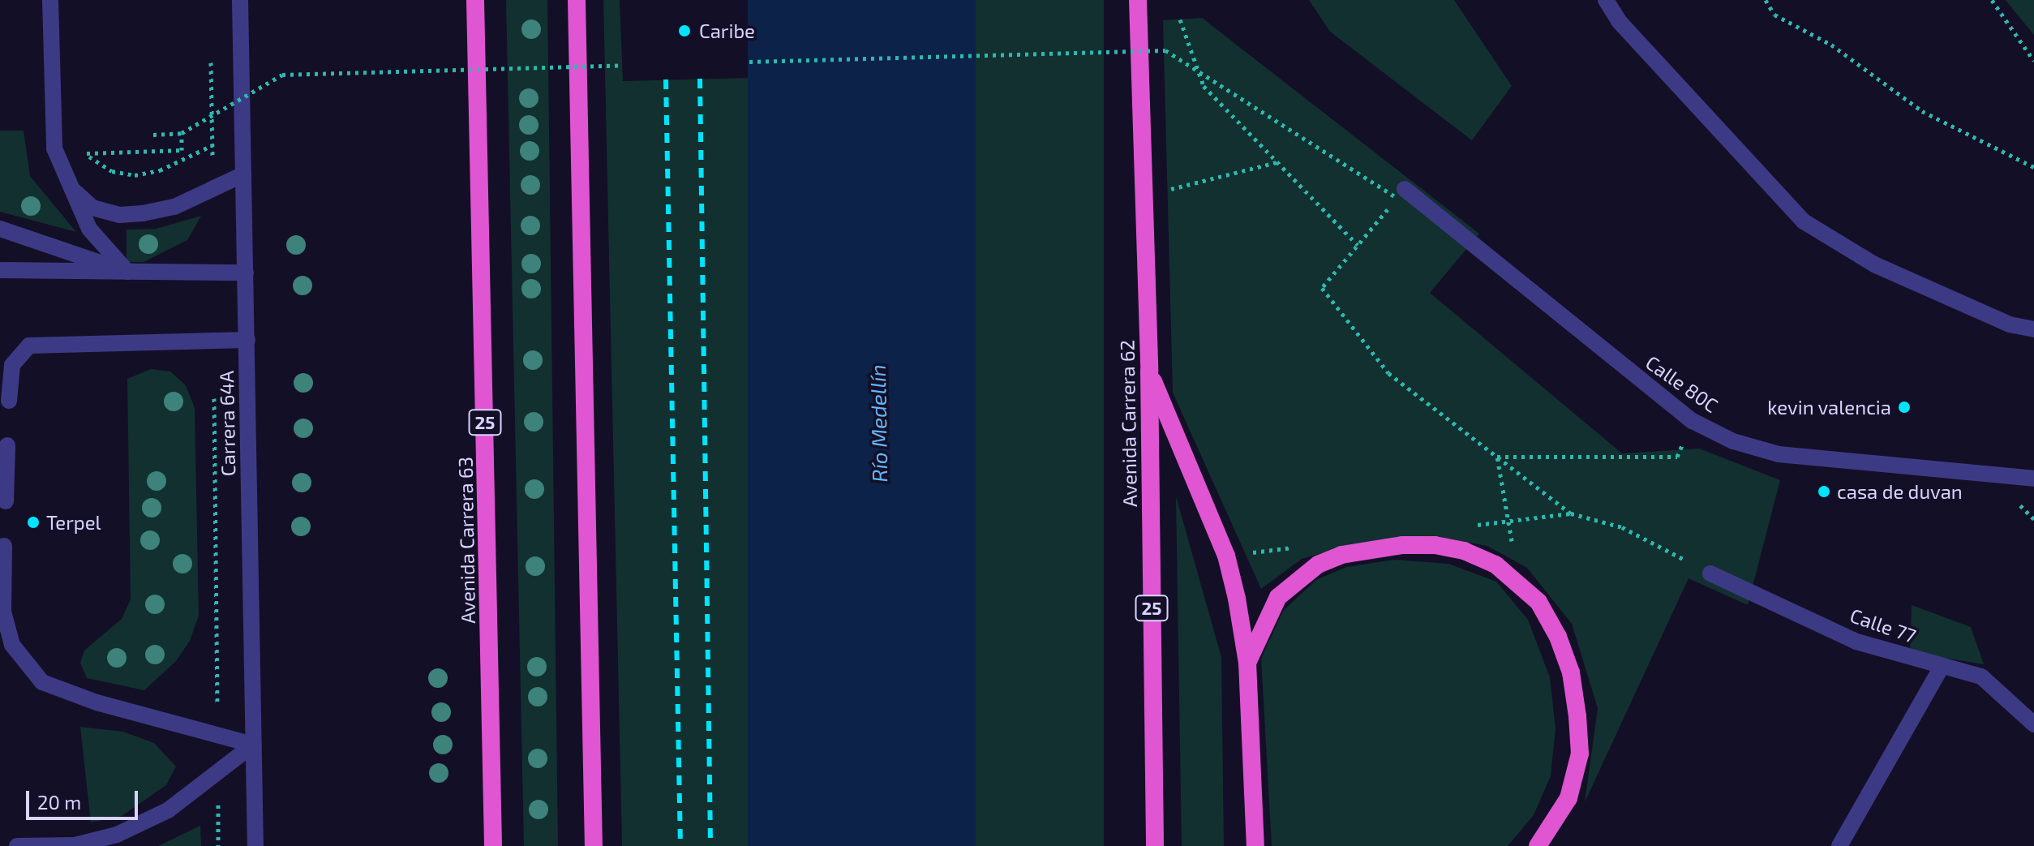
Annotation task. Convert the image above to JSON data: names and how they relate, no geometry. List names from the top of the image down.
{
  "streets": {
    "highway": ["25", "Avenida Carrera 62", "Avenida Carrera 63"],
    "street": ["Calle 80C", "Carrera 64A", "Calle 77"]
  },
  "water": ["Río Medellín"],
  "places": [
    "Caribe",
    "kevin valencia",
    "casa de duvan",
    "Terpel"
  ],
  "scale_bar": "20 m"
}
